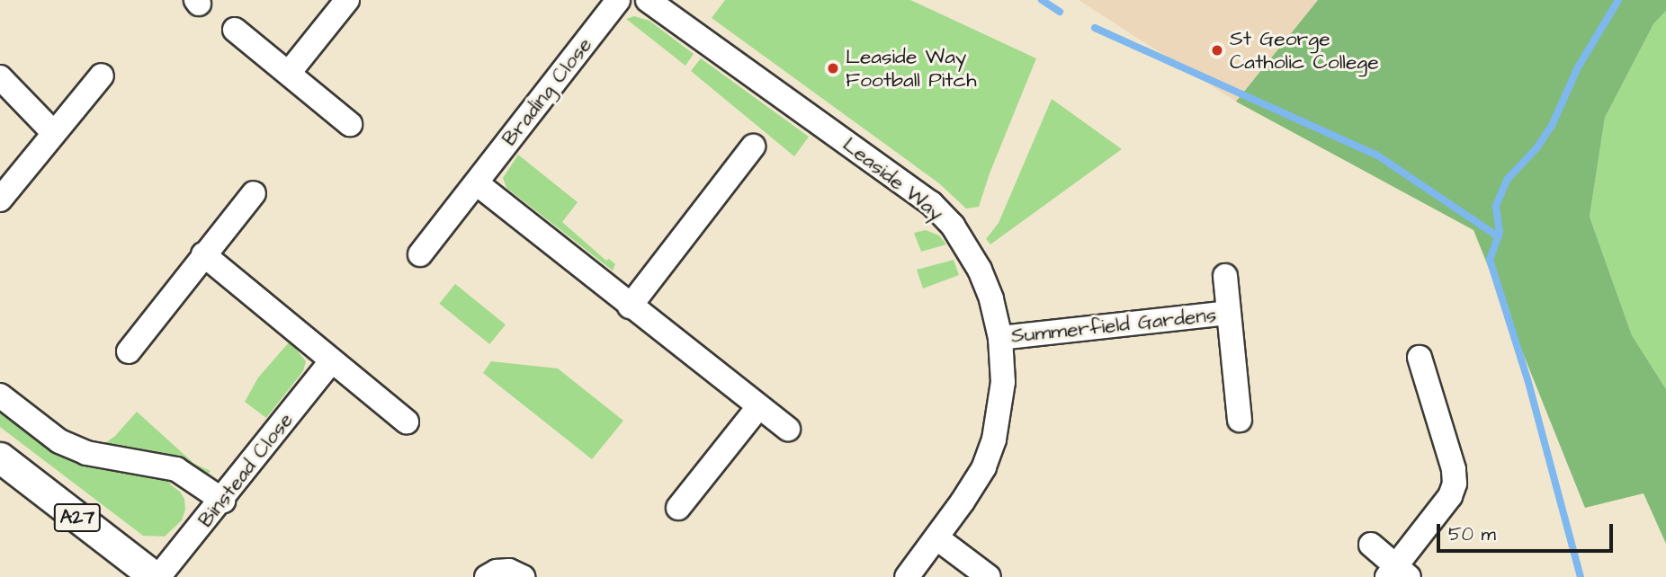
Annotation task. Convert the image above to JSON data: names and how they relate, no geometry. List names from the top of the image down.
{
  "streets": {
    "main road": ["A27"],
    "street": [
      "Brading Close",
      "Leaside Way",
      "Summerfield Gardens",
      "Binstead Close"
    ]
  },
  "crossings": [
    ["Leaside Way", "Summerfield Gardens"],
    ["Binstead Close", "A27"]
  ],
  "places": ["St George Catholic College", "Leaside Way Football Pitch"],
  "scale_bar": "50 m"
}
